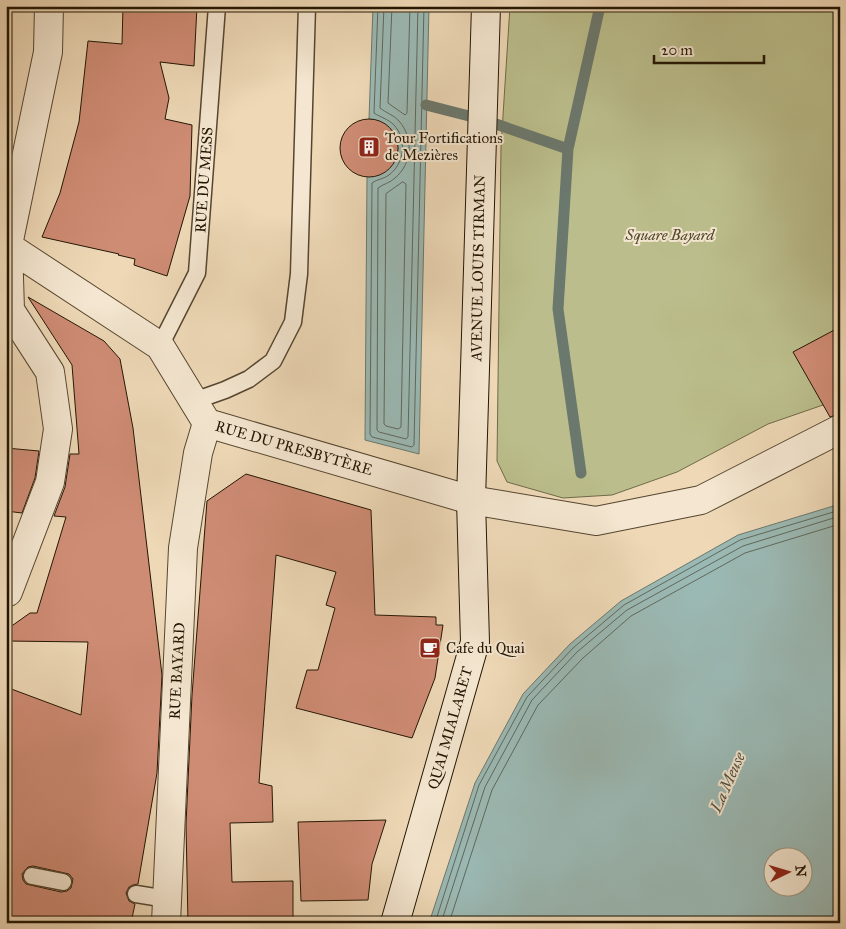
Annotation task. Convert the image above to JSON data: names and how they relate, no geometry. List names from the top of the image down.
{
  "streets": {
    "street": [
      "AVENUE LOUIS TIRMAN",
      "RUE DU PRESBYTÈRE",
      "RUE BAYARD",
      "QUAI MIALARET"
    ],
    "lane": ["RUE DU MESS"]
  },
  "crossings": [
    ["AVENUE LOUIS TIRMAN", "RUE DU PRESBYTÈRE"],
    ["AVENUE LOUIS TIRMAN", "QUAI MIALARET"],
    ["RUE DU PRESBYTÈRE", "RUE BAYARD"],
    ["RUE DU PRESBYTÈRE", "QUAI MIALARET"]
  ],
  "water": ["La Meuse"],
  "parks": ["Square Bayard"],
  "places": {
    "building": ["Tour Fortifications de Mezières"],
    "cafe": ["Cafe du Quai"]
  },
  "scale_bar": "20 m",
  "north": "right"
}
